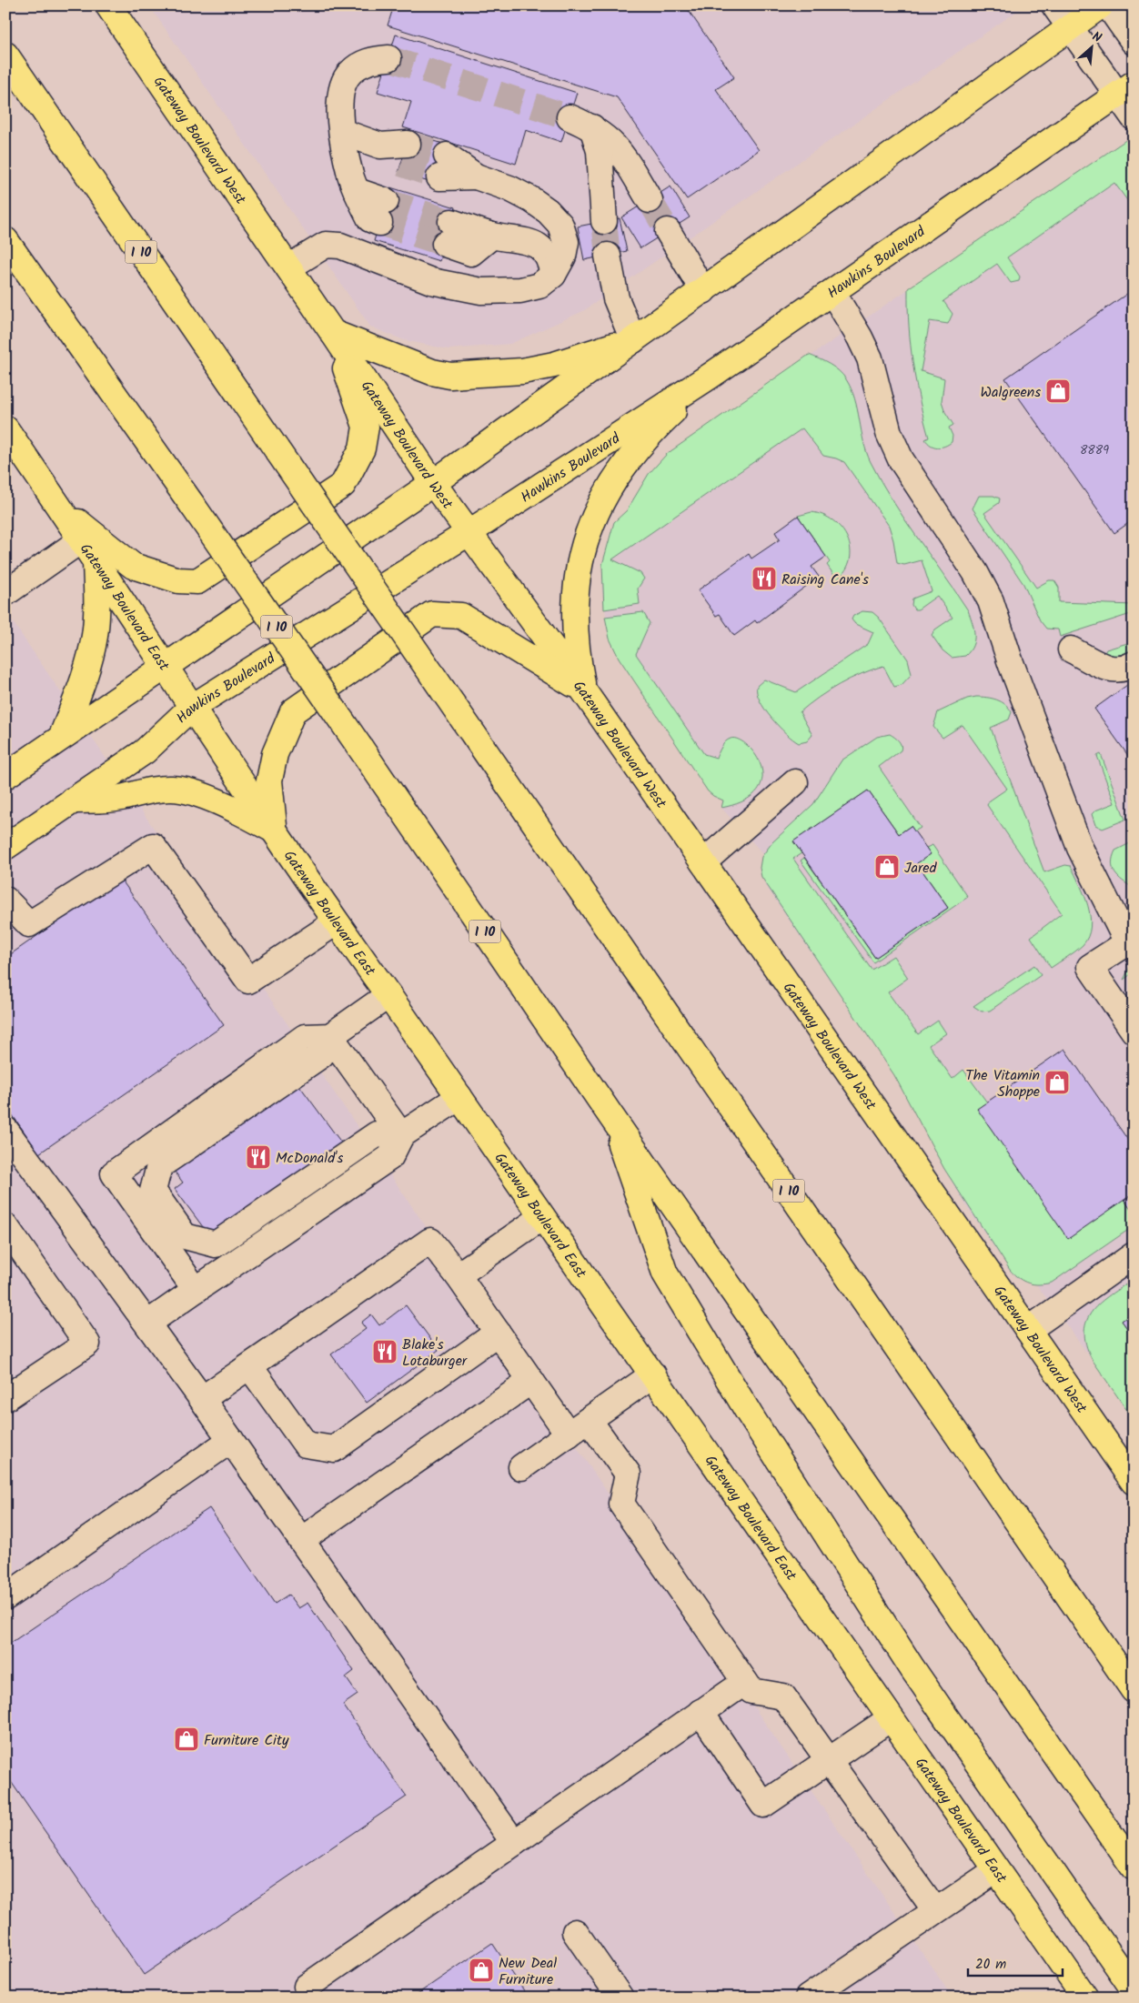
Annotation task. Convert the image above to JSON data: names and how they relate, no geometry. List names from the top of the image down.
{
  "streets": {
    "main road": [
      "Gateway Boulevard West",
      "I 10",
      "Hawkins Boulevard",
      "Gateway Boulevard East"
    ]
  },
  "crossings": [
    ["Gateway Boulevard West", "Hawkins Boulevard"],
    ["Hawkins Boulevard", "Gateway Boulevard East"]
  ],
  "places": {
    "shop": [
      "Walgreens",
      "Jared",
      "The Vitamin Shoppe",
      "Furniture City",
      "New Deal Furniture"
    ],
    "restaurant": ["Raising Cane's", "McDonald's", "Blake's Lotaburger"]
  },
  "house_numbers": ["8889"],
  "scale_bar": "20 m",
  "north": "top right"
}
